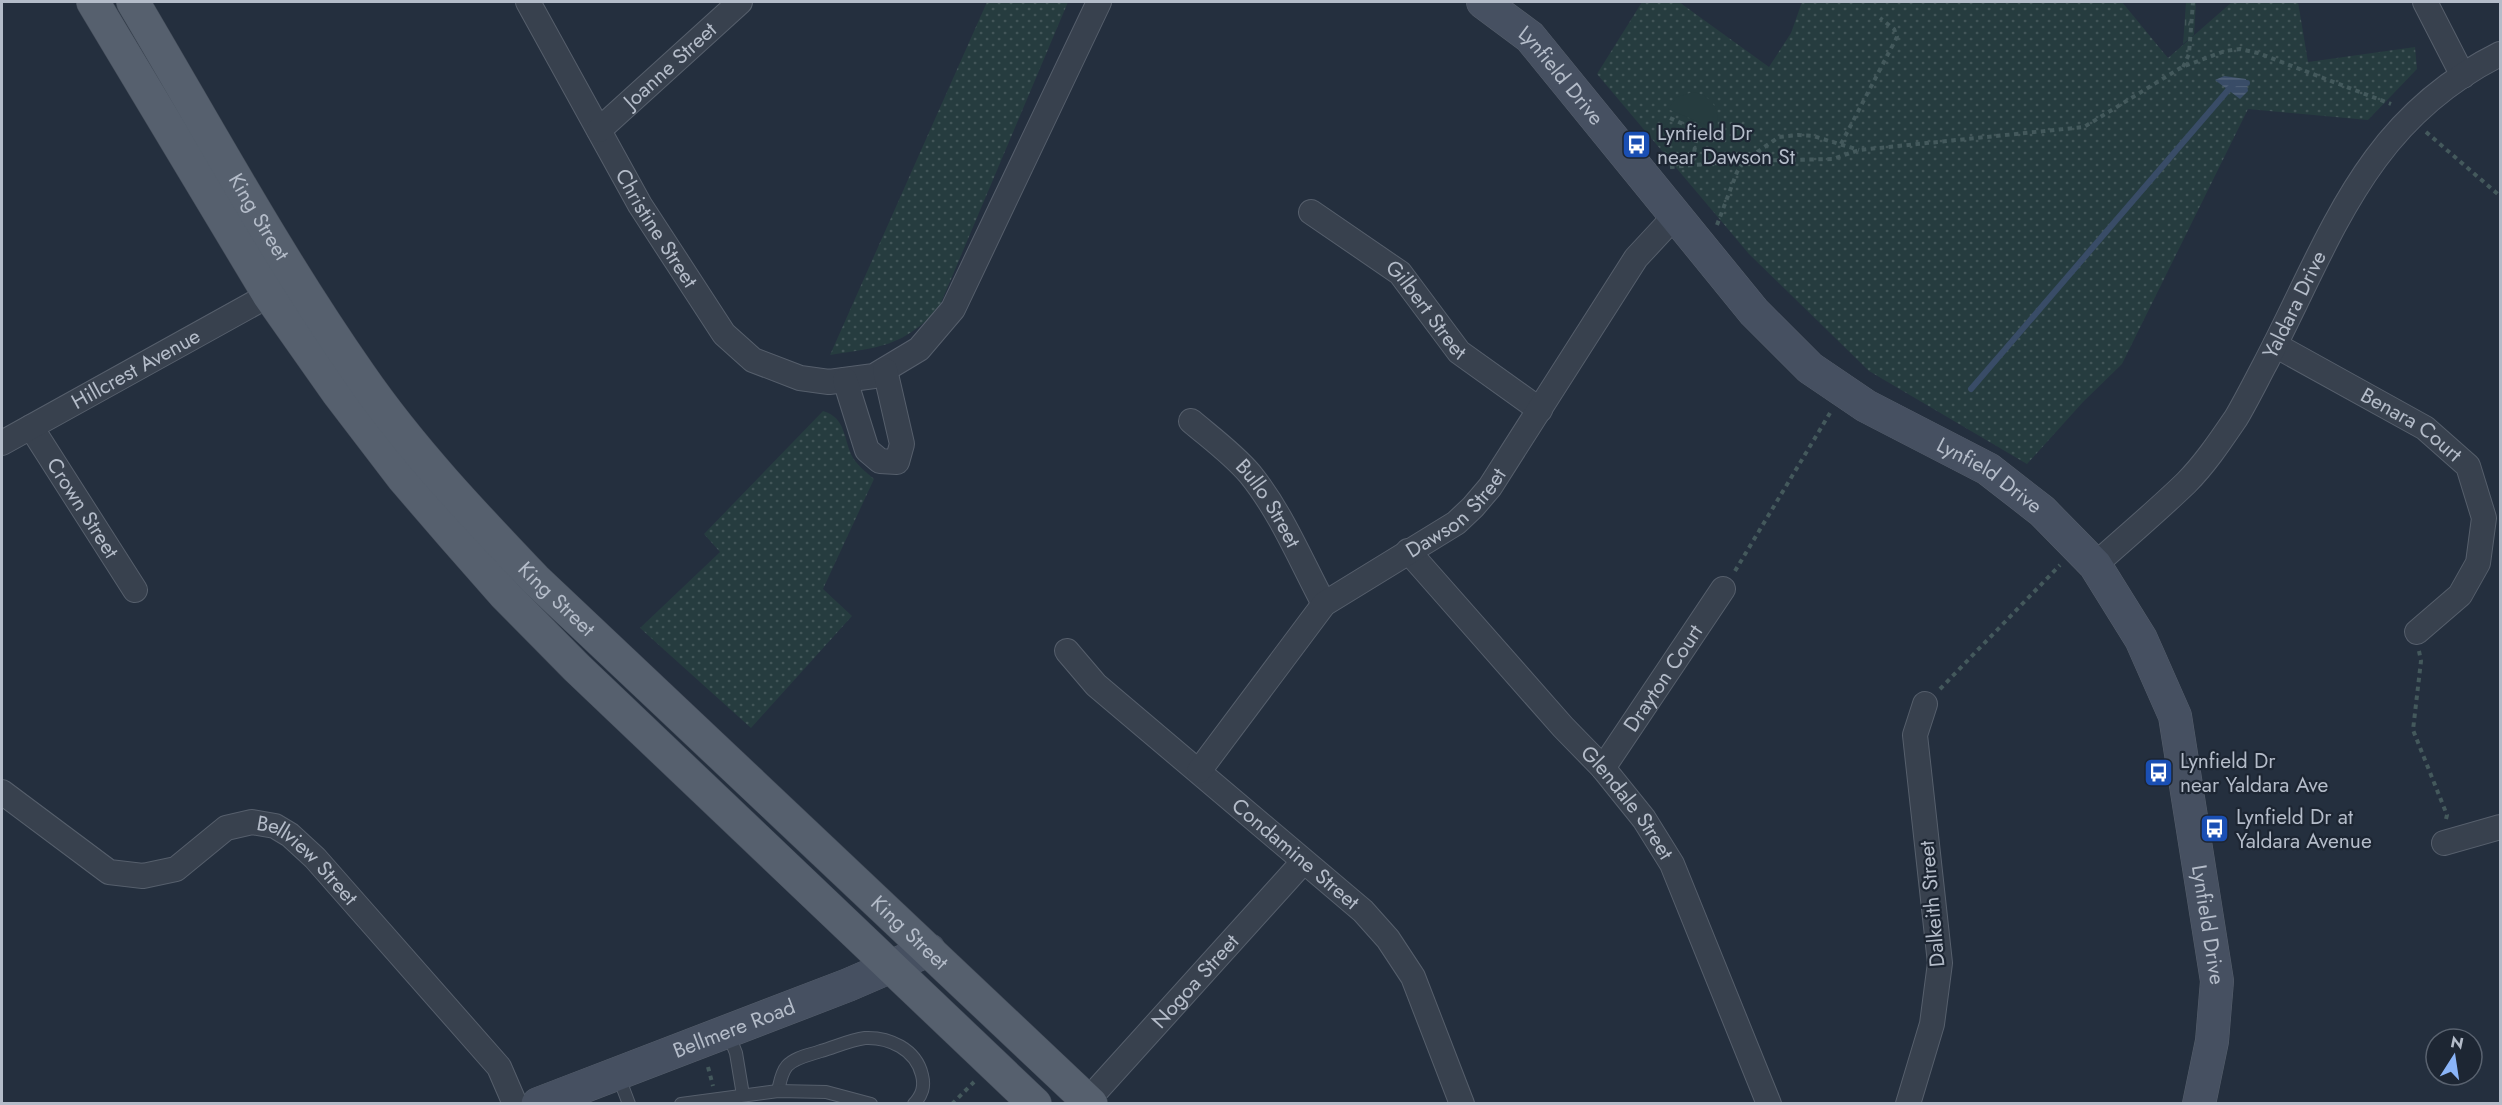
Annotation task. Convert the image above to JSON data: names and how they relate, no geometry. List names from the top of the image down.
{
  "streets": {
    "main road": ["King Street"],
    "street": [
      "Joanne Street",
      "Lynfield Drive",
      "Christine Street",
      "Yaldara Drive",
      "Gilbert Street",
      "Hillcrest Avenue",
      "Benara Court",
      "Bullo Street",
      "Crown Street",
      "Dawson Street",
      "Drayton Court",
      "Glendale Street",
      "Condamine Street",
      "Bellview Street",
      "Dalkeith Street",
      "Nogoa Street",
      "Bellmere Road"
    ]
  },
  "crossings": [
    ["Joanne Street", "Christine Street"],
    ["Lynfield Drive", "Yaldara Drive"],
    ["Lynfield Drive", "Dawson Street"],
    ["King Street", "Hillcrest Avenue"],
    ["King Street", "Nogoa Street"],
    ["King Street", "Bellmere Road"],
    ["Yaldara Drive", "Benara Court"],
    ["Gilbert Street", "Dawson Street"],
    ["Hillcrest Avenue", "Crown Street"],
    ["Bullo Street", "Dawson Street"],
    ["Dawson Street", "Glendale Street"],
    ["Dawson Street", "Condamine Street"],
    ["Drayton Court", "Glendale Street"],
    ["Condamine Street", "Nogoa Street"]
  ],
  "places": {
    "bus stop": ["Lynfield Dr near Dawson St", "Lynfield Dr near Yaldara Ave", "Lynfield Dr at Yaldara Avenue"]
  },
  "north": "top"
}
